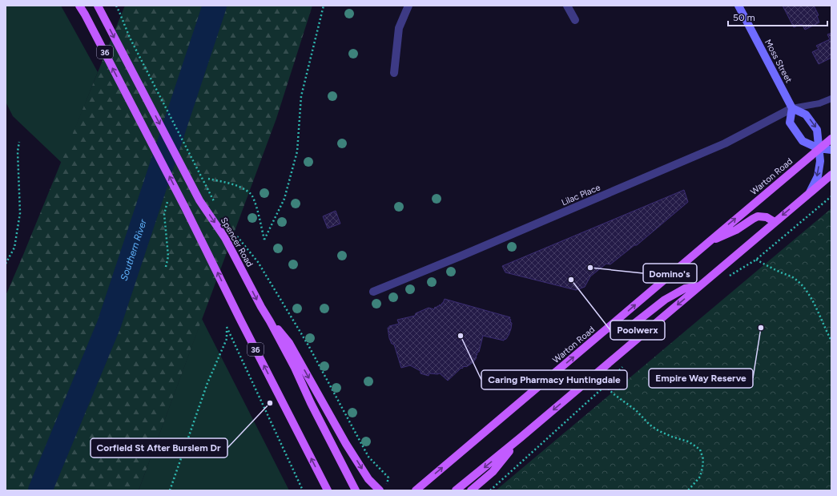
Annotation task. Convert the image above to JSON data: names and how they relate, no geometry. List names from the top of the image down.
{
  "streets": {
    "main road": ["36", "Warton Road", "Spencer Road"],
    "street": ["Moss Street", "Lilac Place"]
  },
  "crossings": [
    ["Moss Street", "Lilac Place"]
  ],
  "water": ["Southern River"],
  "places": [
    "Domino's",
    "Poolwerx",
    "Empire Way Reserve",
    "Caring Pharmacy Huntingdale",
    "Corfield St After Burslem Dr"
  ],
  "scale_bar": "50 m"
}
